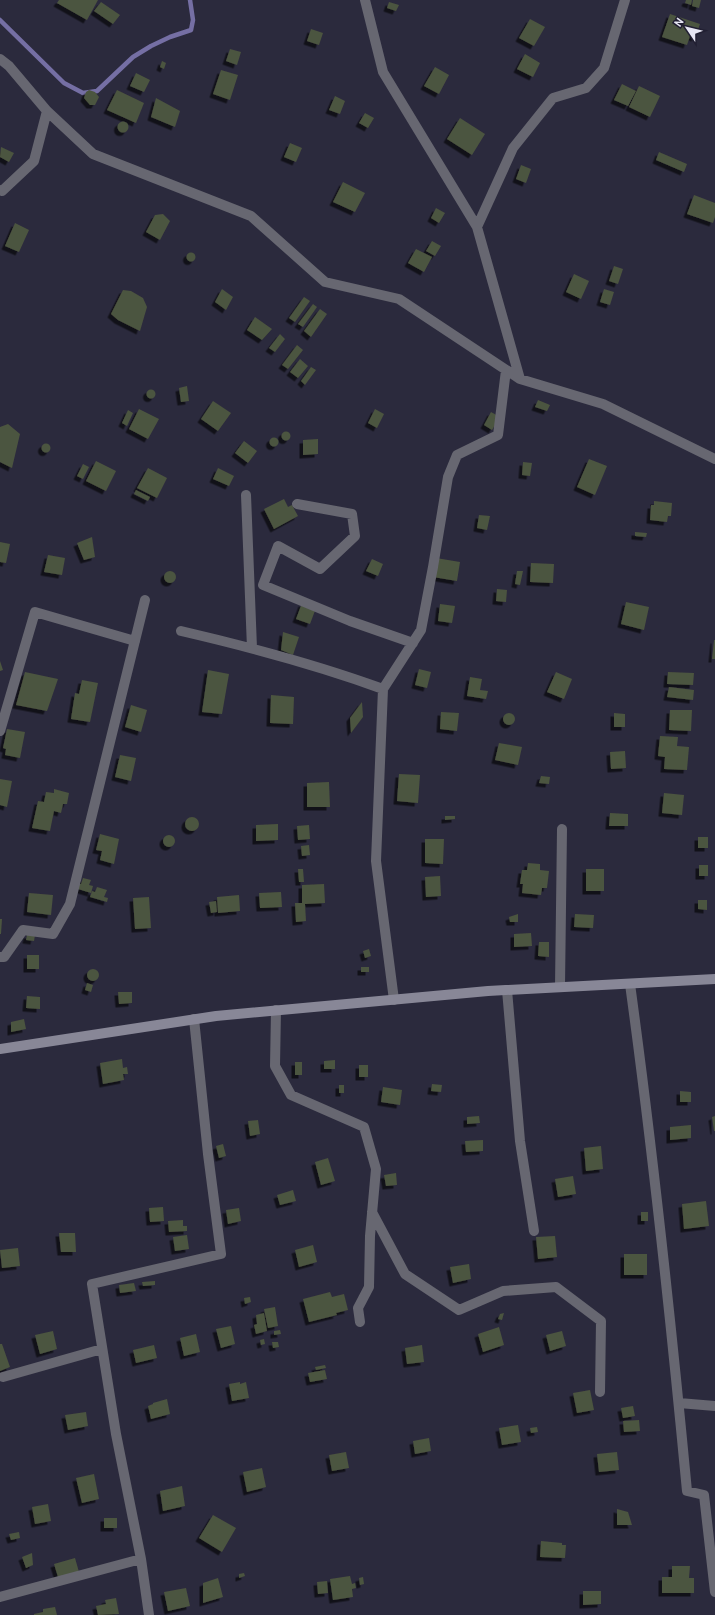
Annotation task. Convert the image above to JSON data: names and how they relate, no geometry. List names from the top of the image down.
{
  "north": "top left"
}
